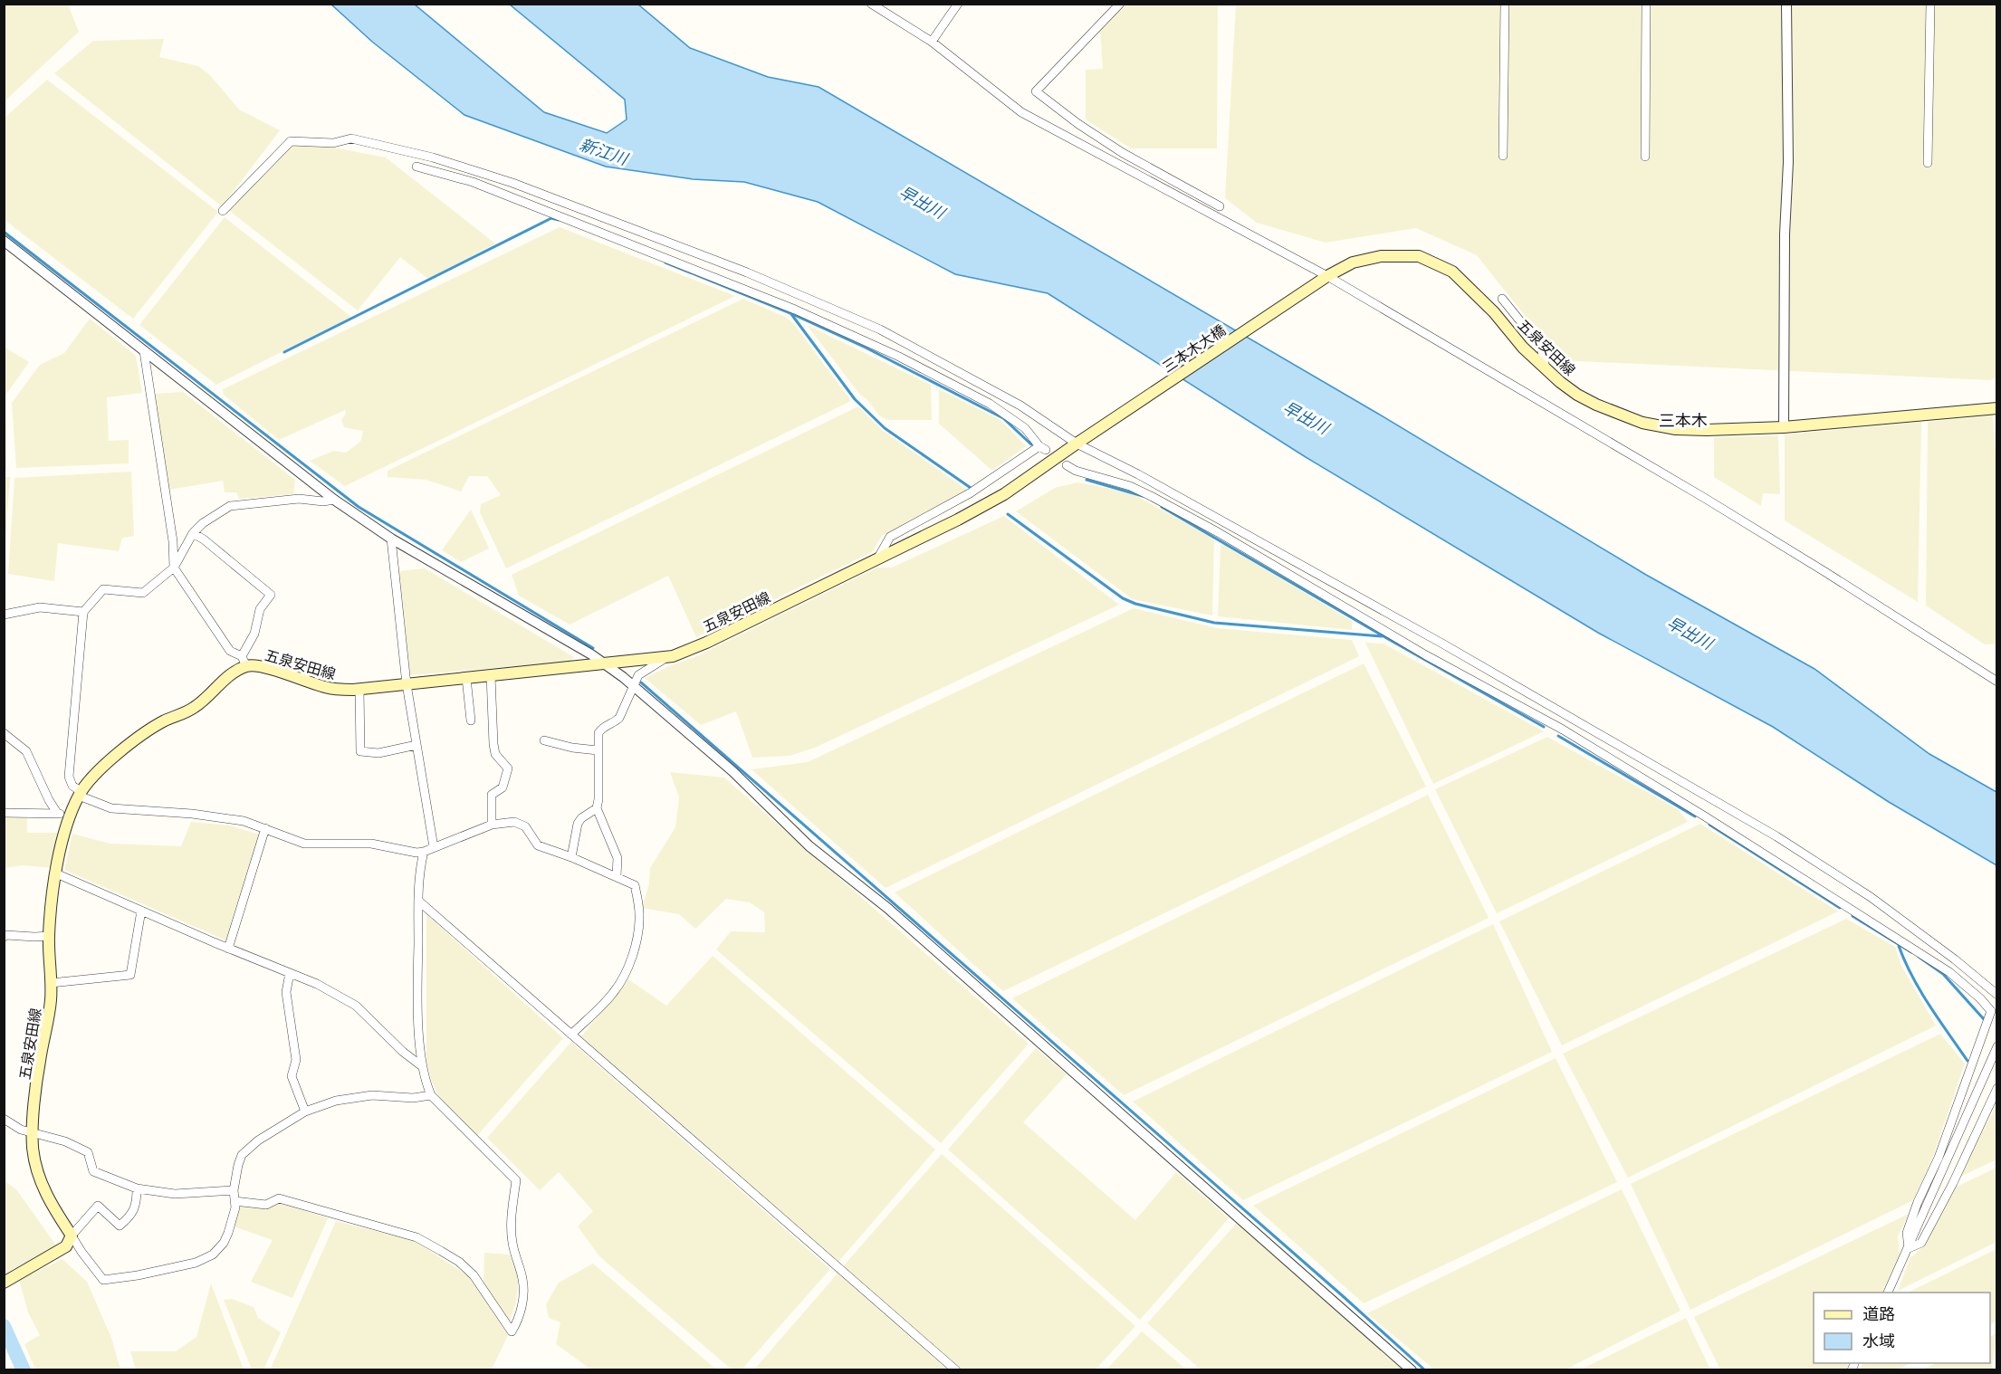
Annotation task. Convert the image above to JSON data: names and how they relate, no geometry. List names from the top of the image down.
{
  "streets": {
    "main road": ["五泉安田線", "三本木大橋"]
  },
  "crossings": [
    ["五泉安田線", "三本木大橋"]
  ],
  "districts": ["三本木"],
  "water": ["新江川", "早出川"],
  "legend": ["道路", "水域"]
}
